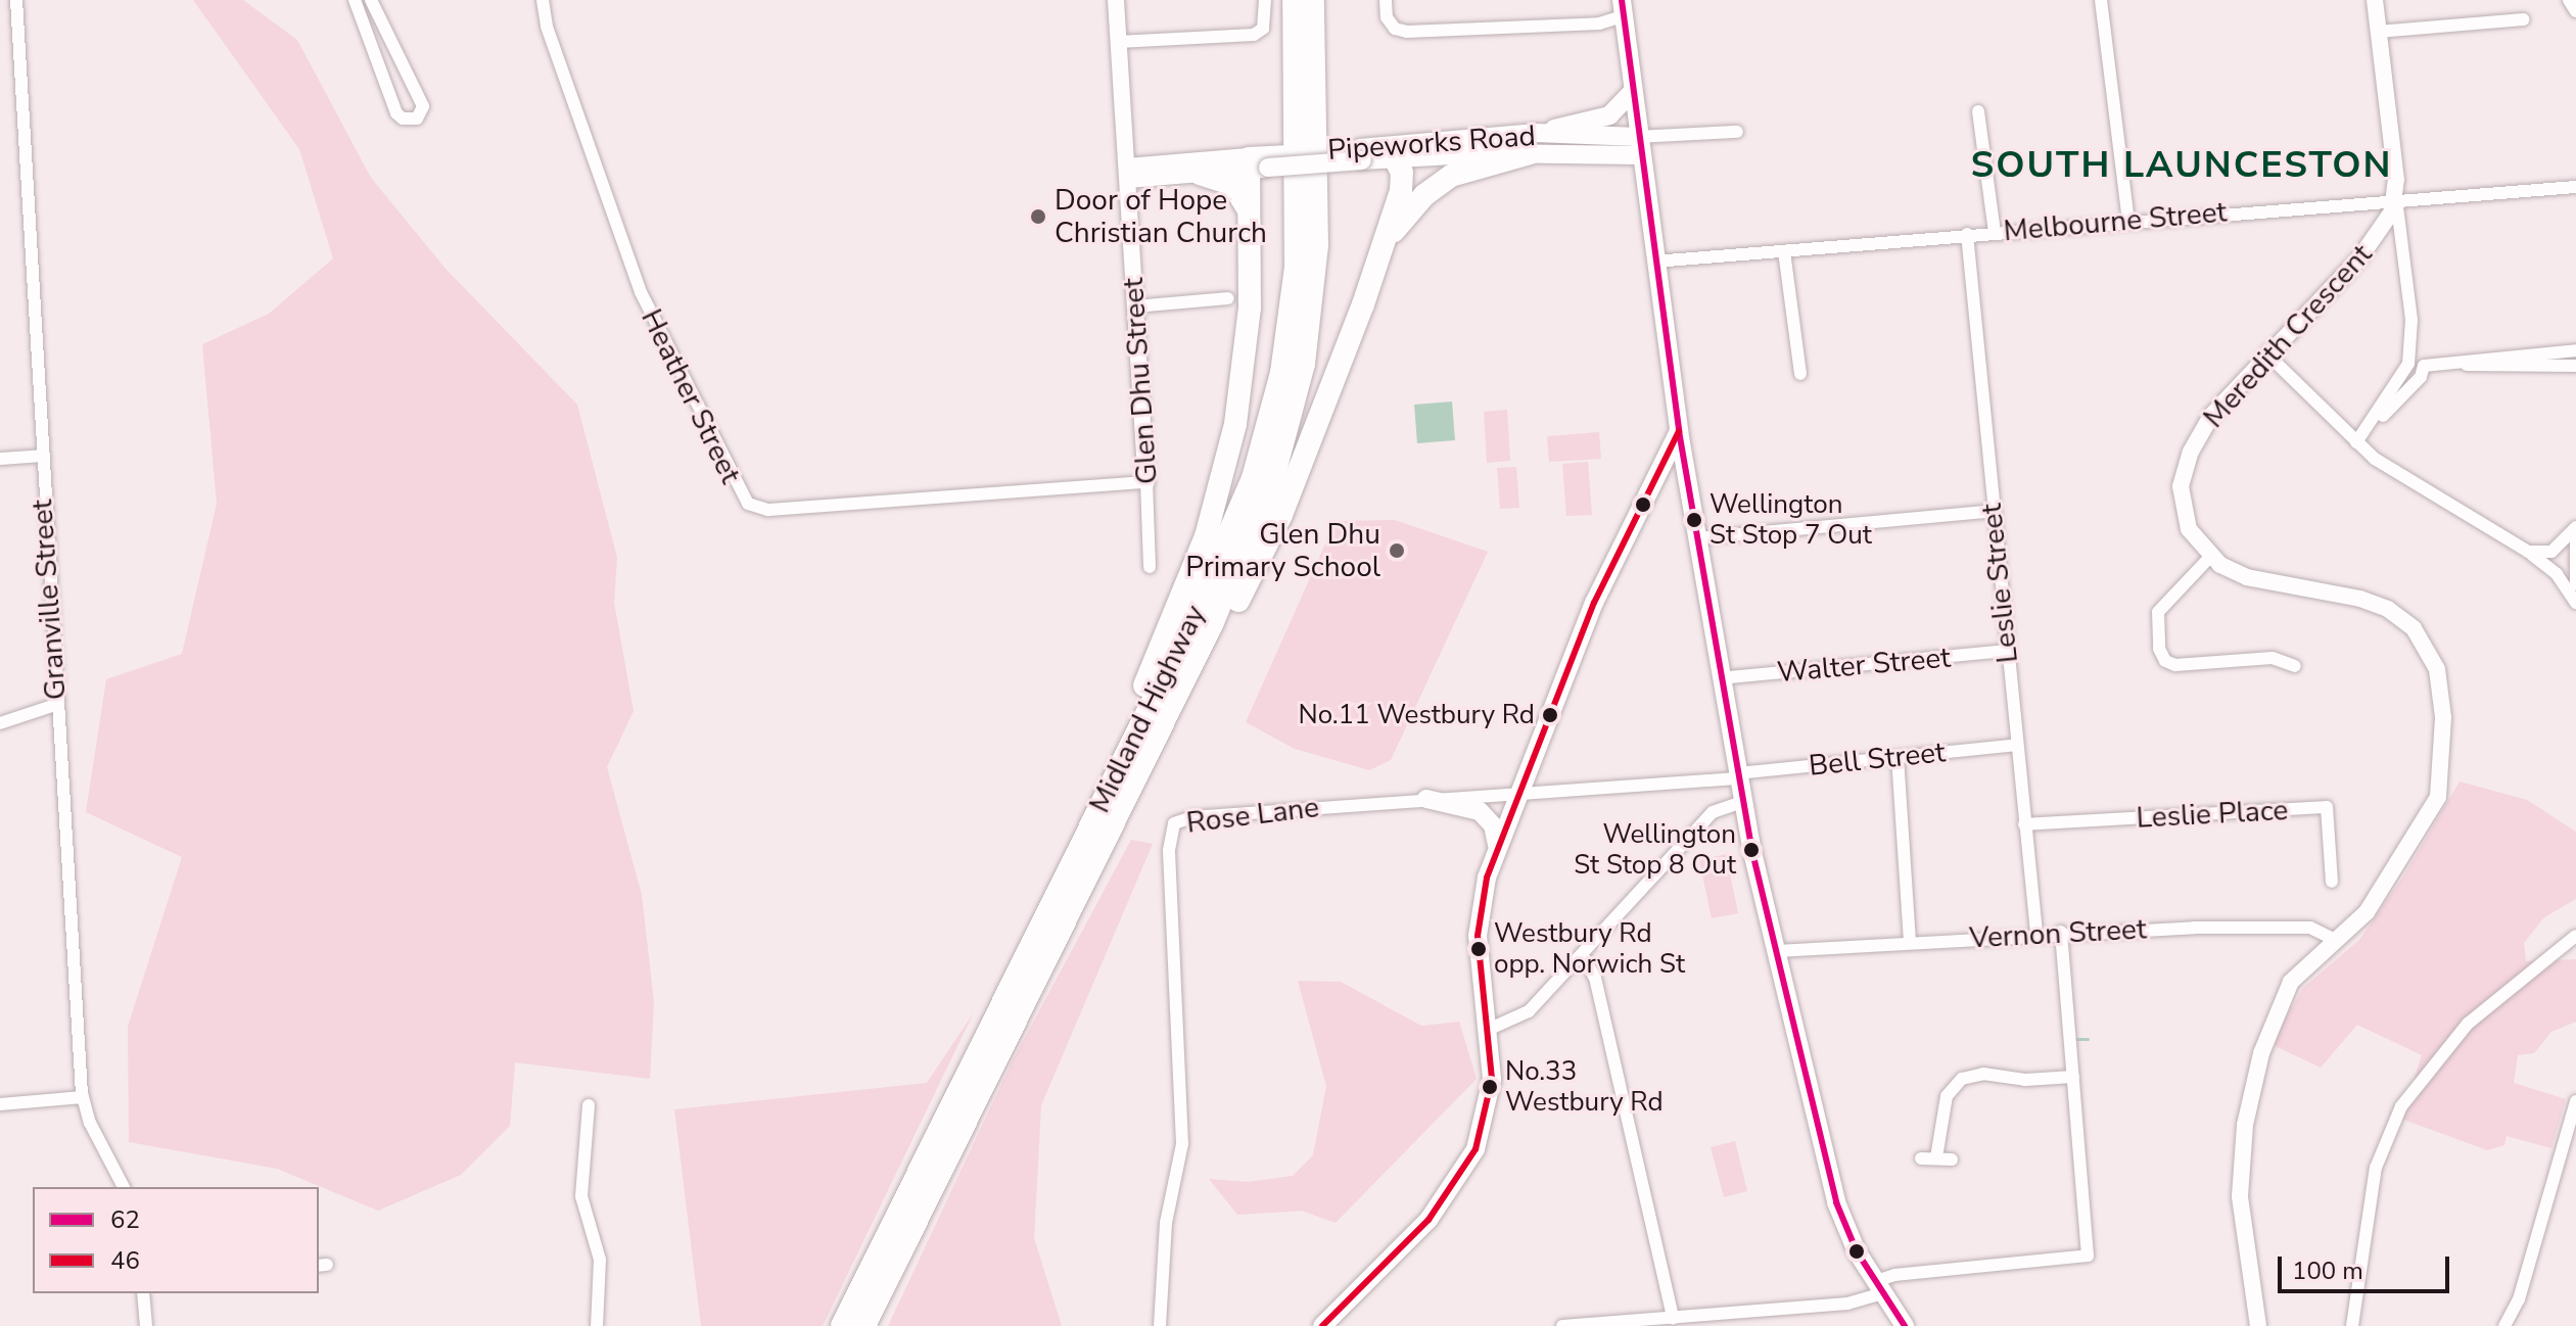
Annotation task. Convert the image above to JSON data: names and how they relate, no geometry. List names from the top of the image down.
{
  "streets": {
    "highway": ["Midland Highway"],
    "main road": ["Pipeworks Road"],
    "street": [
      "Melbourne Street",
      "Meredith Crescent",
      "Glen Dhu Street",
      "Heather Street",
      "Leslie Street",
      "Granville Street",
      "Walter Street",
      "Bell Street",
      "Leslie Place",
      "Rose Lane",
      "Vernon Street"
    ]
  },
  "crossings": [
    ["Pipeworks Road", "Glen Dhu Street"],
    ["Melbourne Street", "Meredith Crescent"],
    ["Melbourne Street", "Leslie Street"],
    ["Meredith Crescent", "Vernon Street"],
    ["Glen Dhu Street", "Heather Street"],
    ["Leslie Street", "Walter Street"],
    ["Leslie Street", "Bell Street"],
    ["Leslie Street", "Leslie Place"],
    ["Leslie Street", "Vernon Street"],
    ["Bell Street", "Rose Lane"]
  ],
  "districts": ["SOUTH LAUNCESTON"],
  "places": [
    "Door of Hope Christian Church",
    "Wellington St Stop 7 Out",
    "Glen Dhu Primary School",
    "No.11 Westbury Rd",
    "Wellington St Stop 8 Out",
    "Westbury Rd opp. Norwich St",
    "No.33 Westbury Rd"
  ],
  "lines": ["transit line 62", "transit line 46"],
  "legend": ["62", "46"],
  "scale_bar": "100 m"
}
